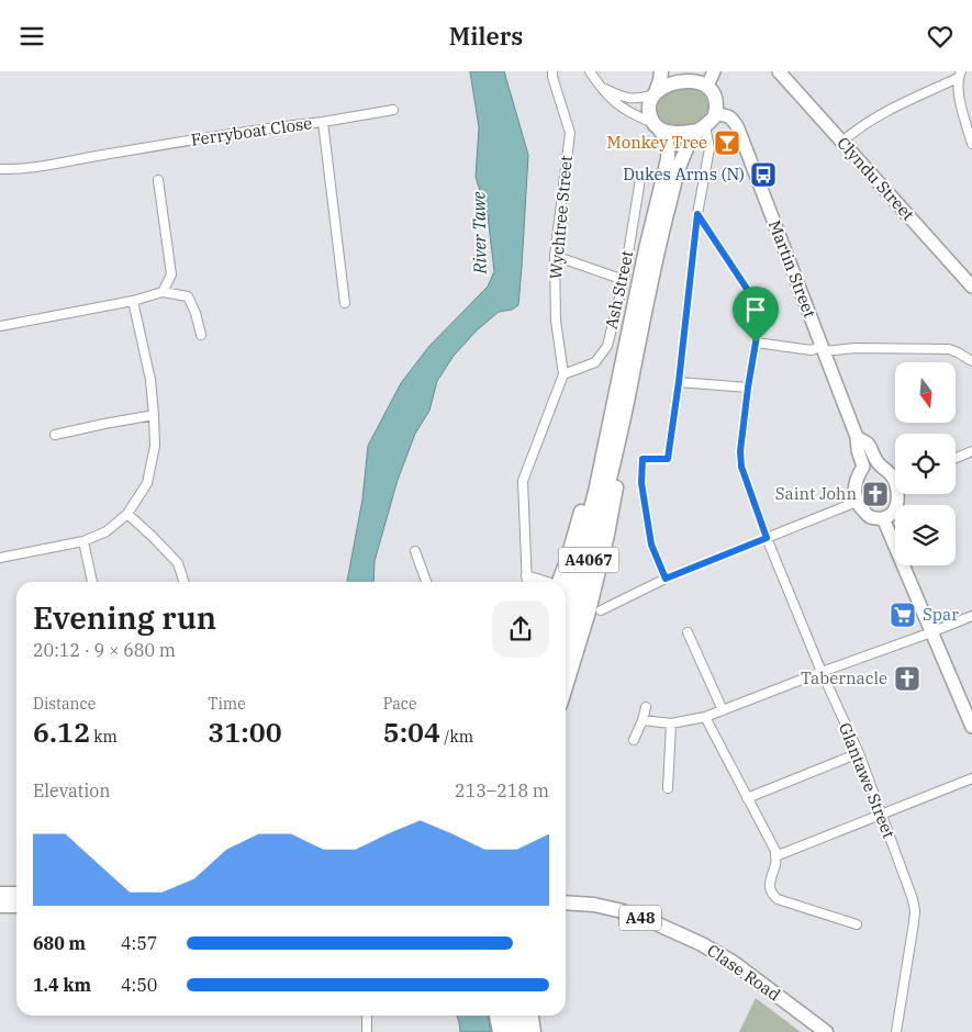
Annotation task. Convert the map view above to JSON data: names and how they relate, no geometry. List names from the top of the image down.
{
  "streets": {
    "main road": [
      "Clyndu Street",
      "Martin Street",
      "A4067",
      "A48",
      "Clase Road"
    ],
    "street": [
      "Ferryboat Close",
      "Wychtree Street",
      "Ash Street",
      "Glantawe Street"
    ]
  },
  "crossings": [
    ["Wychtree Street", "Ash Street"],
    ["Martin Street", "A4067"]
  ],
  "water": ["River Tawe"],
  "places": {
    "bar": ["Monkey Tree"],
    "bus stop": ["Dukes Arms (N)"],
    "church": ["Saint John", "Tabernacle"],
    "supermarket": ["Spar"]
  },
  "north": "bottom",
  "page": {
    "header": "Milers",
    "heading": ["Evening run", "20:12 · 9 × 680 m"],
    "stats": [
      ["Distance", "6.12 km"],
      ["Time", "31:00"],
      ["Pace", "5:04 /km"]
    ],
    "chart": ["Elevation", "213–218 m"],
    "list": [
      {
        "name": "680 m",
        "note": "4:57"
      },
      {
        "name": "1.4 km",
        "note": "4:50"
      }
    ]
  }
}
